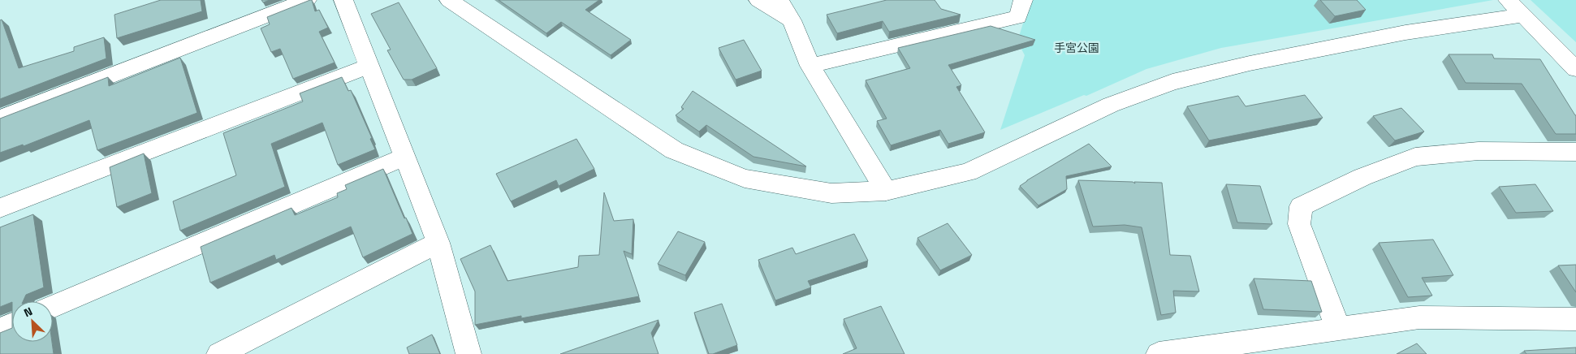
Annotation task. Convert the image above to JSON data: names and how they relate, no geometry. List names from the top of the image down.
{
  "parks": ["手宮公園"],
  "north": "top left"
}
